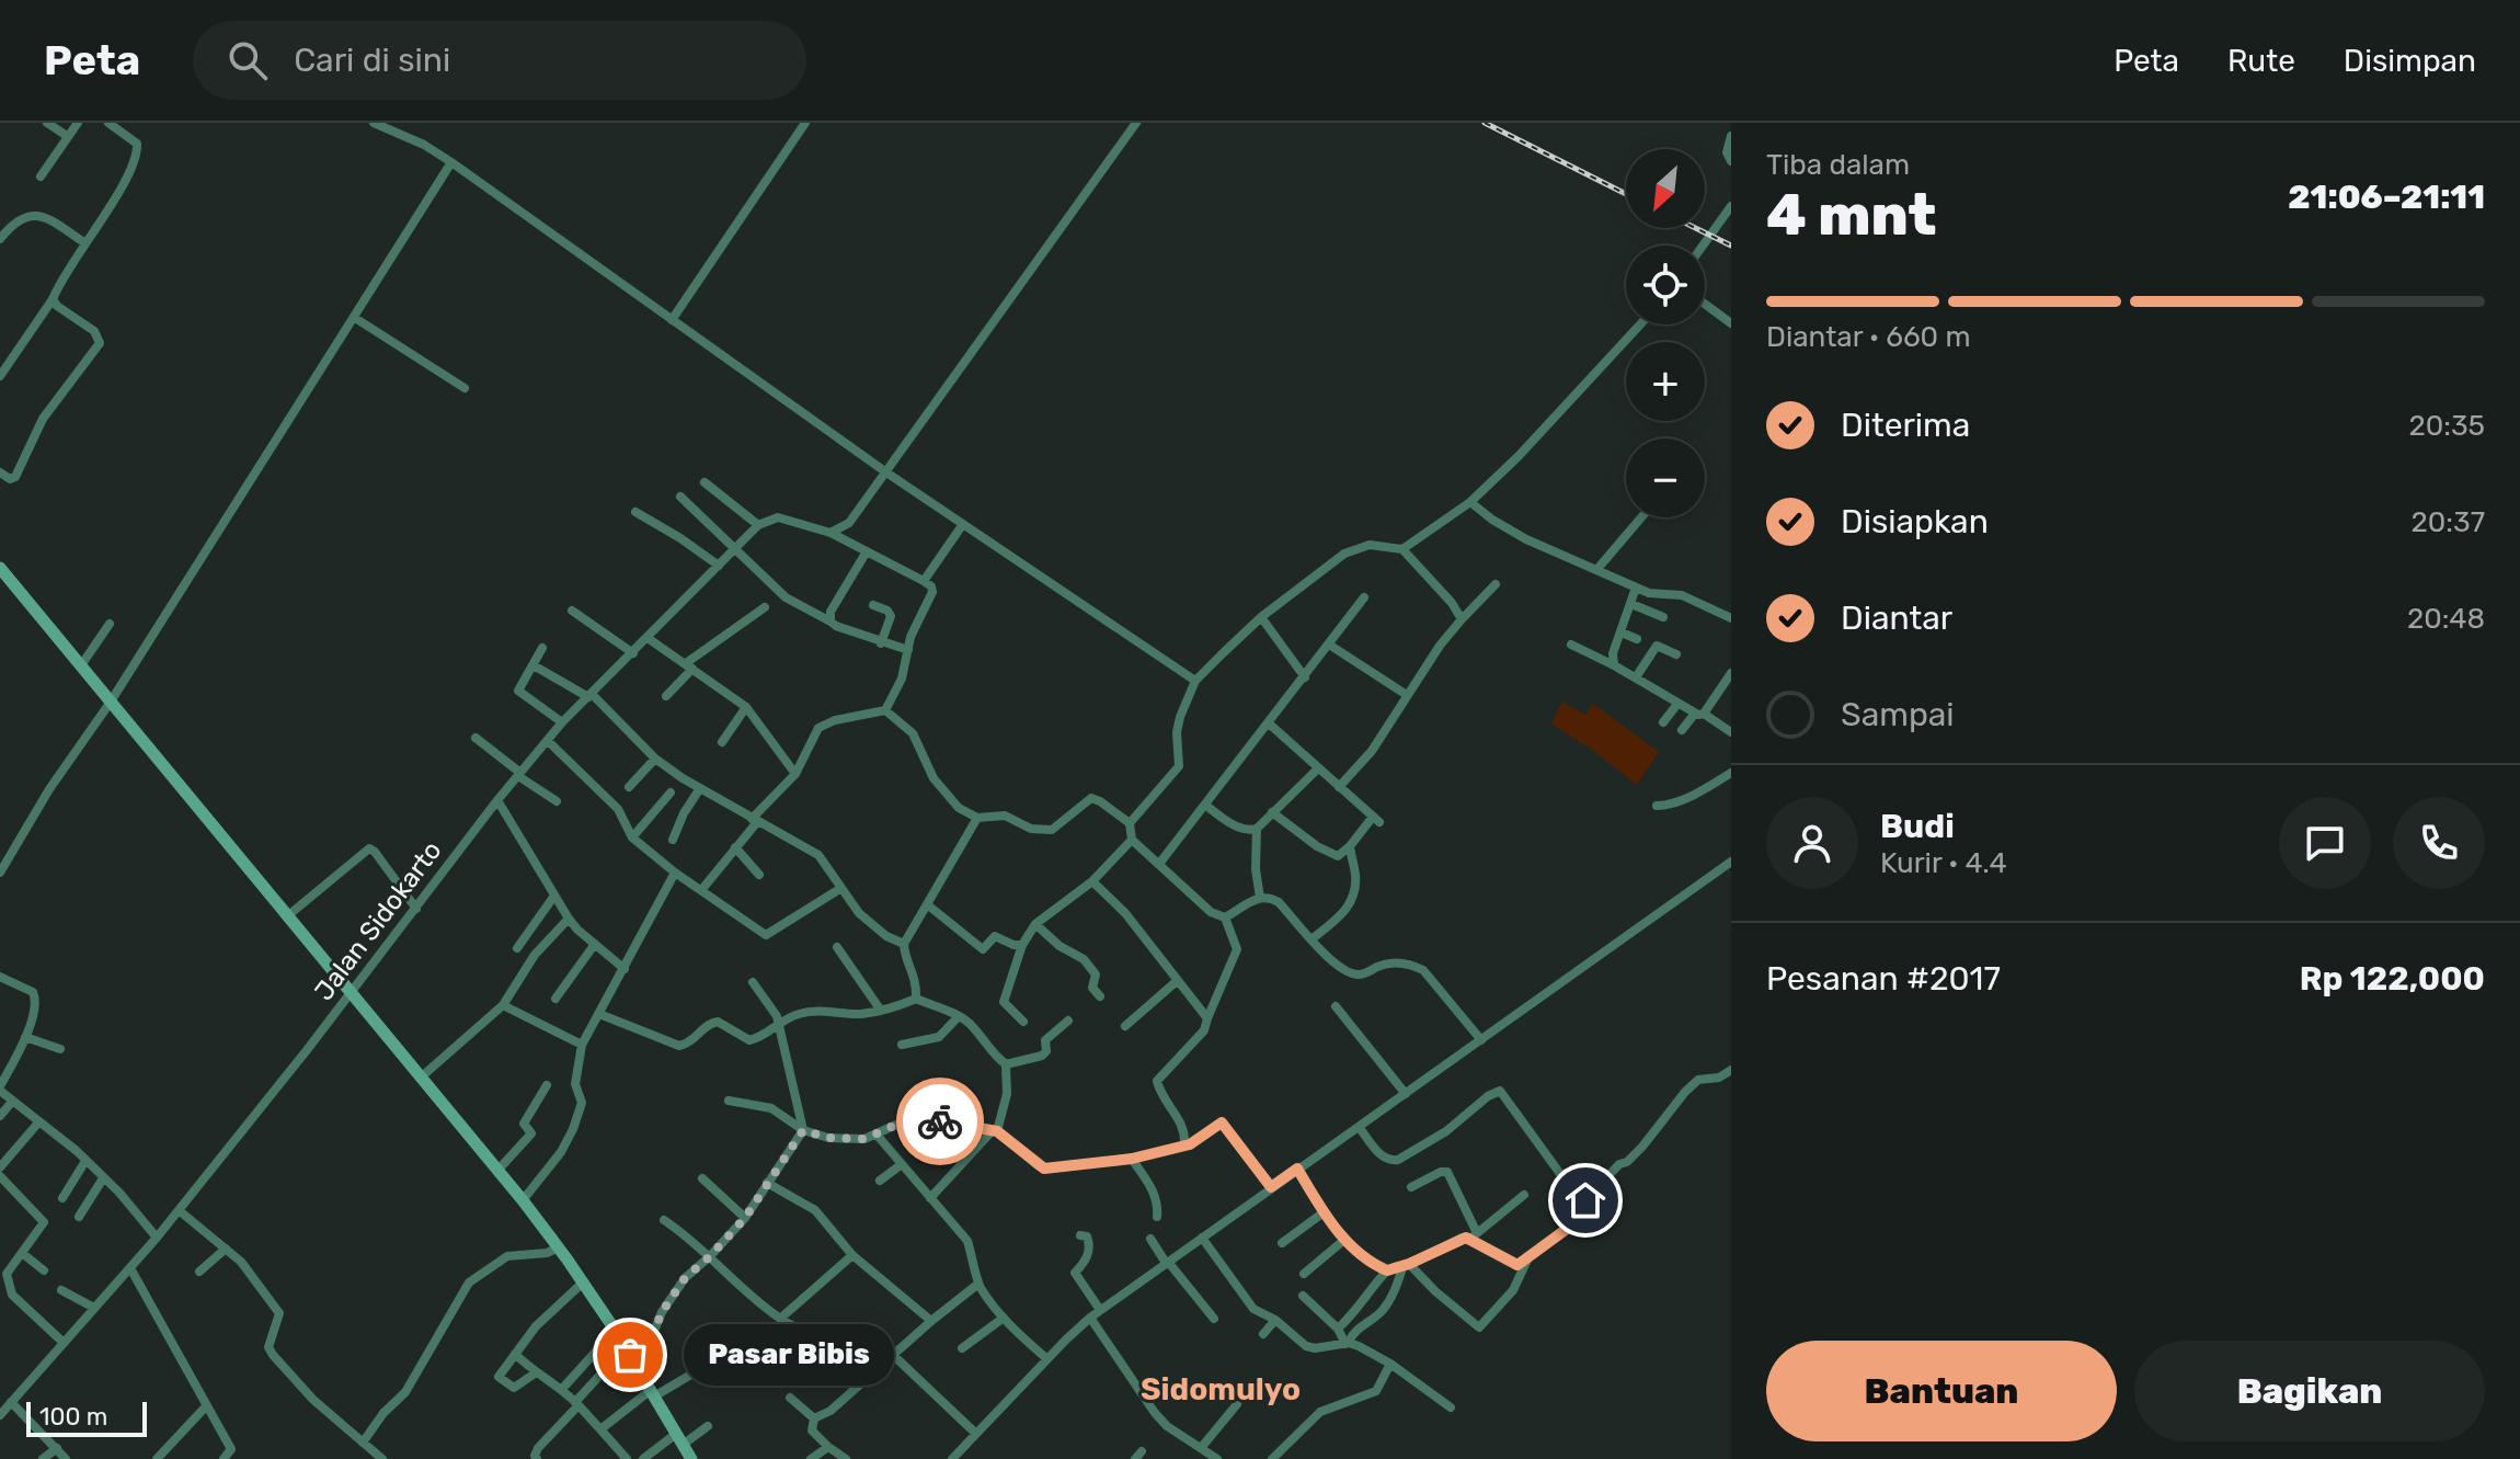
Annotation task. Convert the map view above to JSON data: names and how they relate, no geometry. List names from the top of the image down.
{
  "streets": {
    "street": ["Jalan Sidokarto"]
  },
  "districts": ["Sidomulyo"],
  "places": ["Pasar Bibis"],
  "scale_bar": "100 m",
  "north": "bottom left",
  "page": {
    "header": "Peta",
    "search": "Cari di sini",
    "nav": ["Peta", "Rute", "Disimpan"],
    "heading": ["4 mnt", "Tiba dalam", "21:06–21:11"],
    "panel": [
      "Budi",
      "Kurir · 4.4",
      "Pesanan #2017",
      "Rp 122,000"
    ],
    "map_buttons": ["+", "−"],
    "bar": "Diantar · 660 m",
    "list": [
      ["Diterima", "20:35"],
      ["Disiapkan", "20:37"],
      ["Diantar", "20:48"],
      "Sampai"
    ],
    "buttons": ["Bantuan", "Bagikan"],
    "bubble": "Pasar Bibis",
    "scale": "100 m"
  }
}
